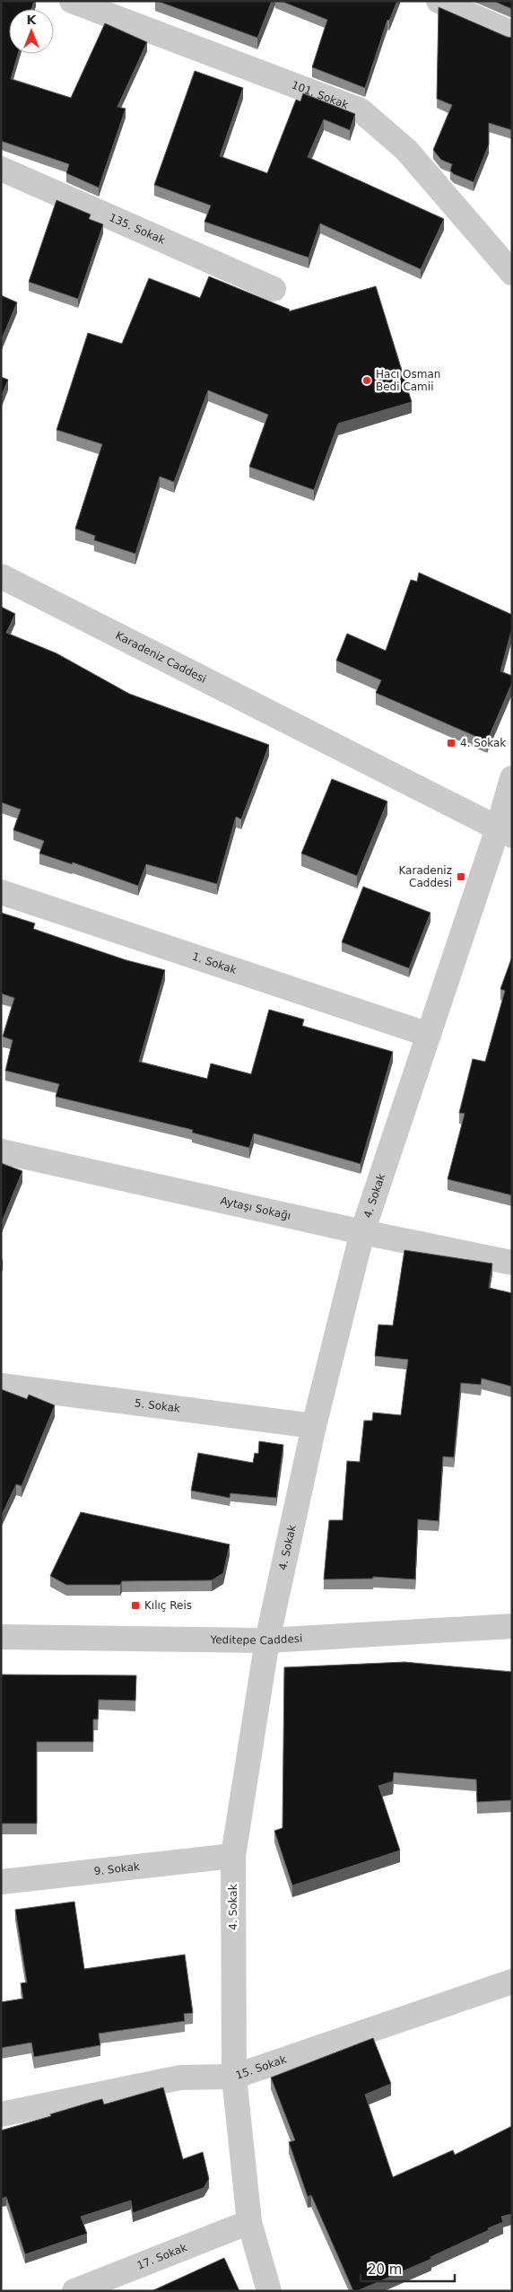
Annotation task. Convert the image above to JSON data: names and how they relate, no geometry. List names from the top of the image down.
{
  "streets": {
    "street": [
      "101. Sokak",
      "135. Sokak",
      "Karadeniz Caddesi",
      "1. Sokak",
      "4. Sokak",
      "Aytaşı Sokağı",
      "5. Sokak",
      "Yeditepe Caddesi",
      "9. Sokak",
      "15. Sokak",
      "17. Sokak"
    ]
  },
  "crossings": [
    ["Karadeniz Caddesi", "4. Sokak"],
    ["1. Sokak", "4. Sokak"],
    ["4. Sokak", "Aytaşı Sokağı"],
    ["4. Sokak", "5. Sokak"],
    ["4. Sokak", "Yeditepe Caddesi"],
    ["4. Sokak", "9. Sokak"],
    ["4. Sokak", "15. Sokak"],
    ["4. Sokak", "17. Sokak"]
  ],
  "places": {
    "other": ["Hacı Osman Bedi Camii"],
    "transit": ["4. Sokak", "Karadeniz Caddesi", "Kılıç Reis"]
  },
  "scale_bar": "20 m",
  "north": "top"
}
